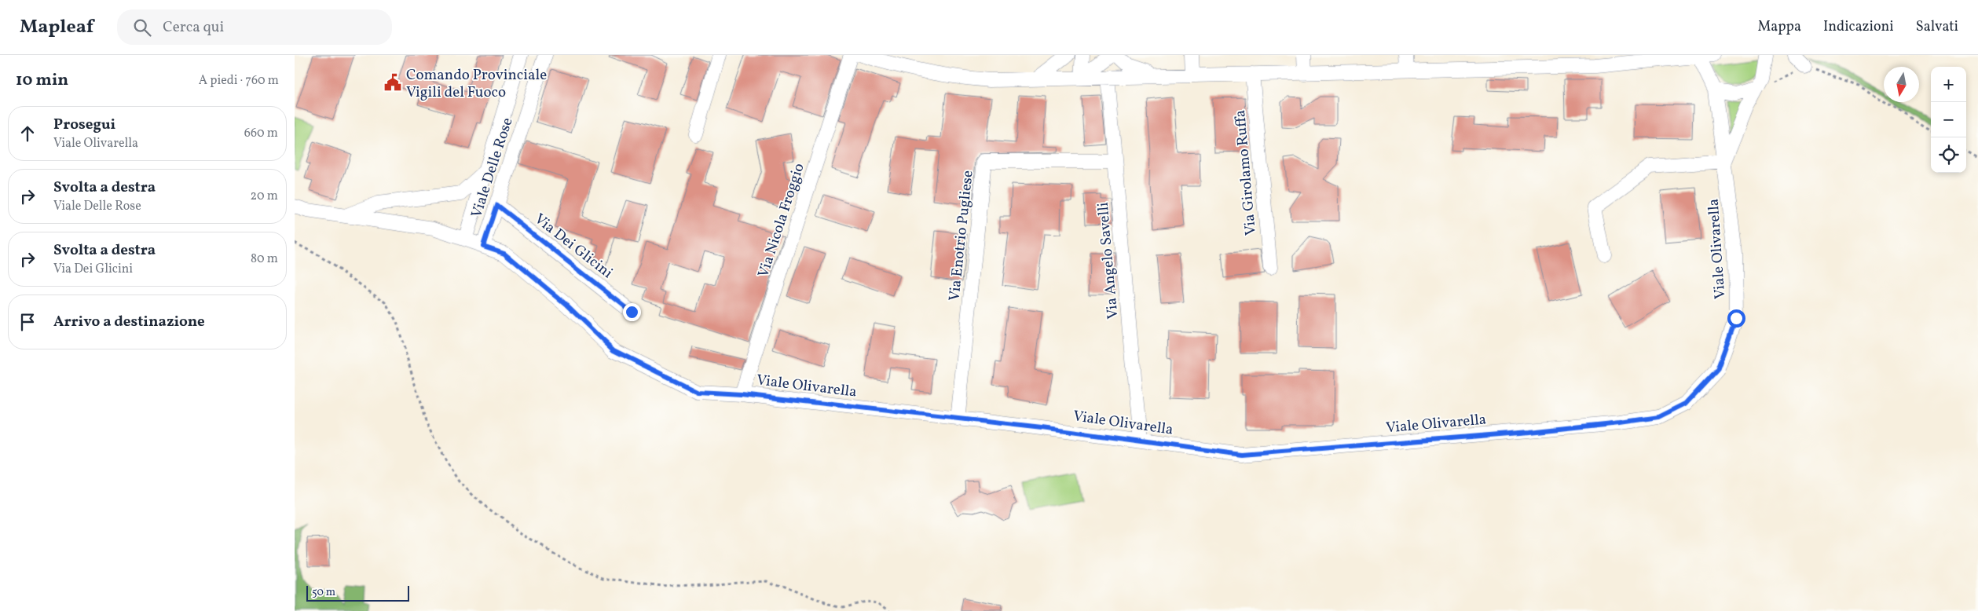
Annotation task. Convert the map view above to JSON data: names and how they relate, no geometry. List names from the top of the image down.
{
  "streets": {
    "street": [
      "Viale Delle Rose",
      "Via Girolamo Ruffa",
      "Via Nicola Froggio",
      "Via Enotrio Pugliese",
      "Via Dei Glicini",
      "Viale Olivarella",
      "Via Angelo Savelli"
    ]
  },
  "crossings": [
    ["Viale Delle Rose", "Via Dei Glicini"],
    ["Viale Delle Rose", "Viale Olivarella"],
    ["Via Nicola Froggio", "Viale Olivarella"],
    ["Via Enotrio Pugliese", "Viale Olivarella"],
    ["Via Enotrio Pugliese", "Via Angelo Savelli"],
    ["Viale Olivarella", "Via Angelo Savelli"]
  ],
  "places": {
    "public building": ["Comando Provinciale Vigili del Fuoco"]
  },
  "scale_bar": "50 m",
  "north": "bottom",
  "page": {
    "header": "Mapleaf",
    "search": "Cerca qui",
    "nav": ["Mappa", "Indicazioni", "Salvati"],
    "heading": ["10 min", "A piedi · 760 m"],
    "map_buttons": ["+", "−"],
    "list": [
      ["Prosegui", "Viale Olivarella", "660 m"],
      ["Svolta a destra", "Viale Delle Rose", "20 m"],
      ["Svolta a destra", "Via Dei Glicini", "80 m"],
      "Arrivo a destinazione"
    ],
    "scale": "50 m"
  }
}
